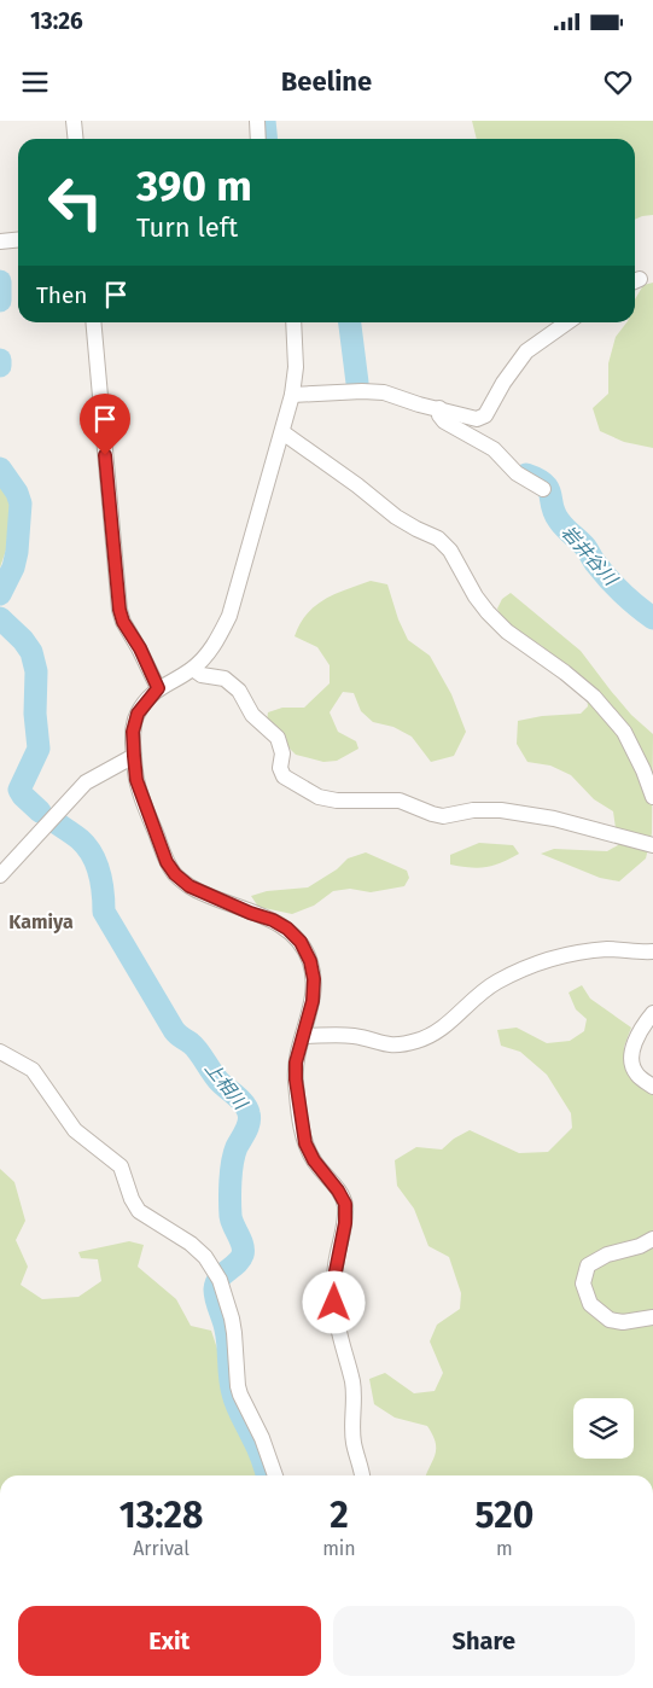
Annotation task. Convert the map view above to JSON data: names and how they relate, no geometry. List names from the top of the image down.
{
  "districts": ["Kamiya"],
  "water": ["岩井谷川", "上相川"],
  "page": {
    "status": "13:26",
    "header": "Beeline",
    "turn": ["390 m", "Turn left"],
    "then": "Then",
    "eta": [
      "13:28",
      "Arrival",
      "2",
      "min",
      "520",
      "m"
    ],
    "buttons": ["Exit", "Share"]
  }
}
